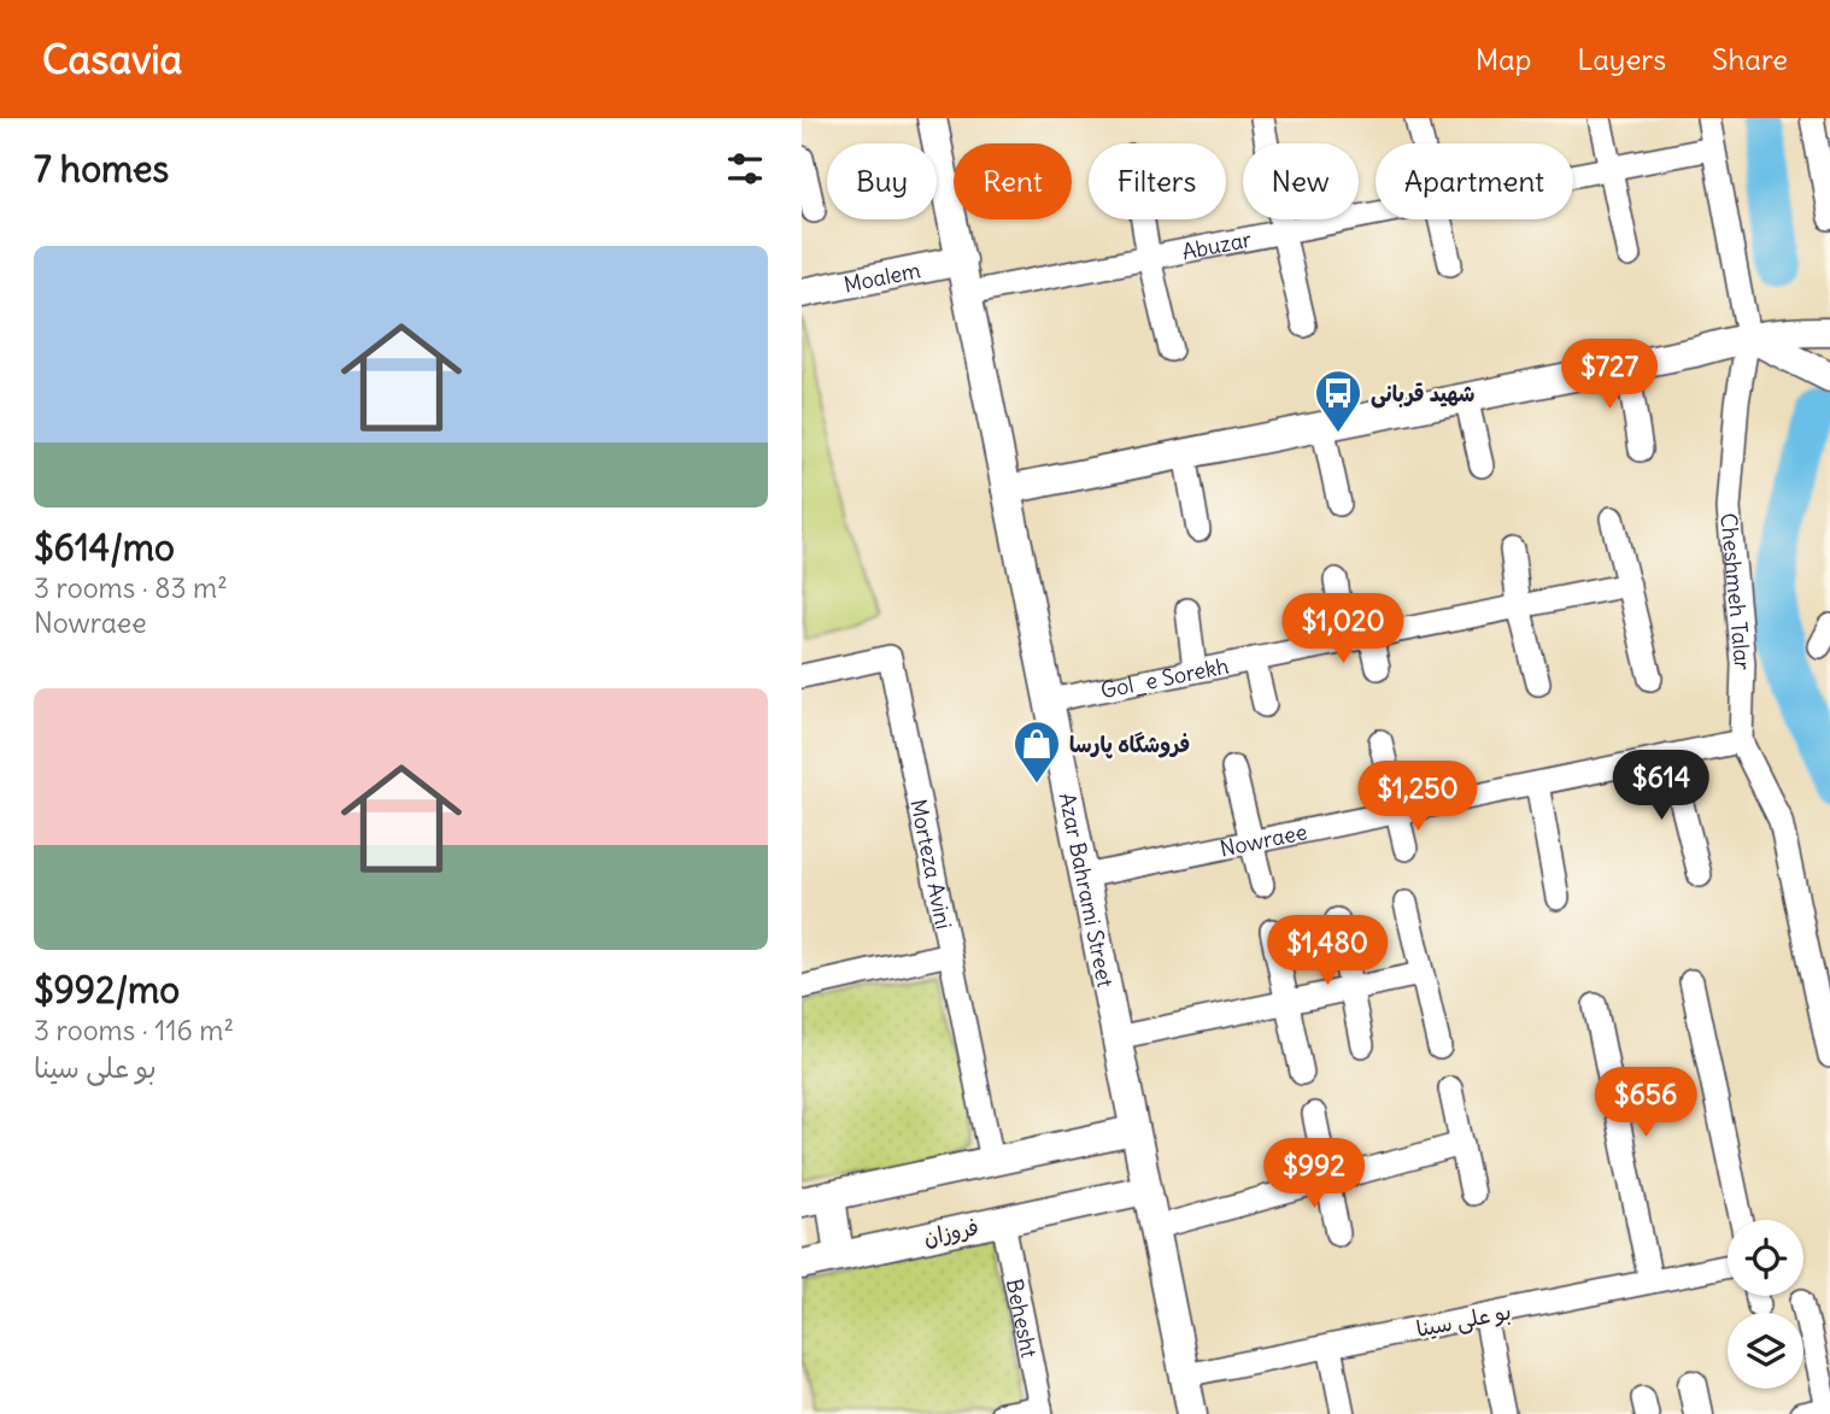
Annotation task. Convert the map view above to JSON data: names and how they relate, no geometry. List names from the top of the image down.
{
  "streets": {
    "street": [
      "Abuzar",
      "Moalem",
      "Cheshmeh Talar",
      "Gol_e Sorekh",
      "Nowraee",
      "Morteza Avini",
      "Azar Bahrami Street",
      "فروزان",
      "Behesht",
      "بو علی سینا"
    ]
  },
  "crossings": [
    ["Abuzar", "Cheshmeh Talar"],
    ["Abuzar", "Azar Bahrami Street"],
    ["Moalem", "Azar Bahrami Street"],
    ["Cheshmeh Talar", "Nowraee"],
    ["Gol_e Sorekh", "Azar Bahrami Street"],
    ["Nowraee", "Azar Bahrami Street"],
    ["Azar Bahrami Street", "فروزان"],
    ["Azar Bahrami Street", "بو علی سینا"],
    ["فروزان", "Behesht"]
  ],
  "places": {
    "bus stop": ["شهید قربانی"],
    "shop": ["فروشگاه پارسا"]
  },
  "page": {
    "header": "Casavia",
    "nav": ["Map", "Layers", "Share"],
    "heading": "7 homes",
    "chip": [
      "Buy",
      "Rent",
      "Filters",
      "New",
      "Apartment"
    ],
    "list": [
      {
        "name": "$614/mo",
        "note": "3 rooms · 83 m² · Nowraee"
      },
      {
        "name": "$992/mo",
        "note": "3 rooms · 116 m² · بو علی سینا"
      }
    ],
    "price": [
      "$727",
      "$1,020",
      "$614",
      "$1,250",
      "$1,480",
      "$656",
      "$992"
    ]
  }
}
